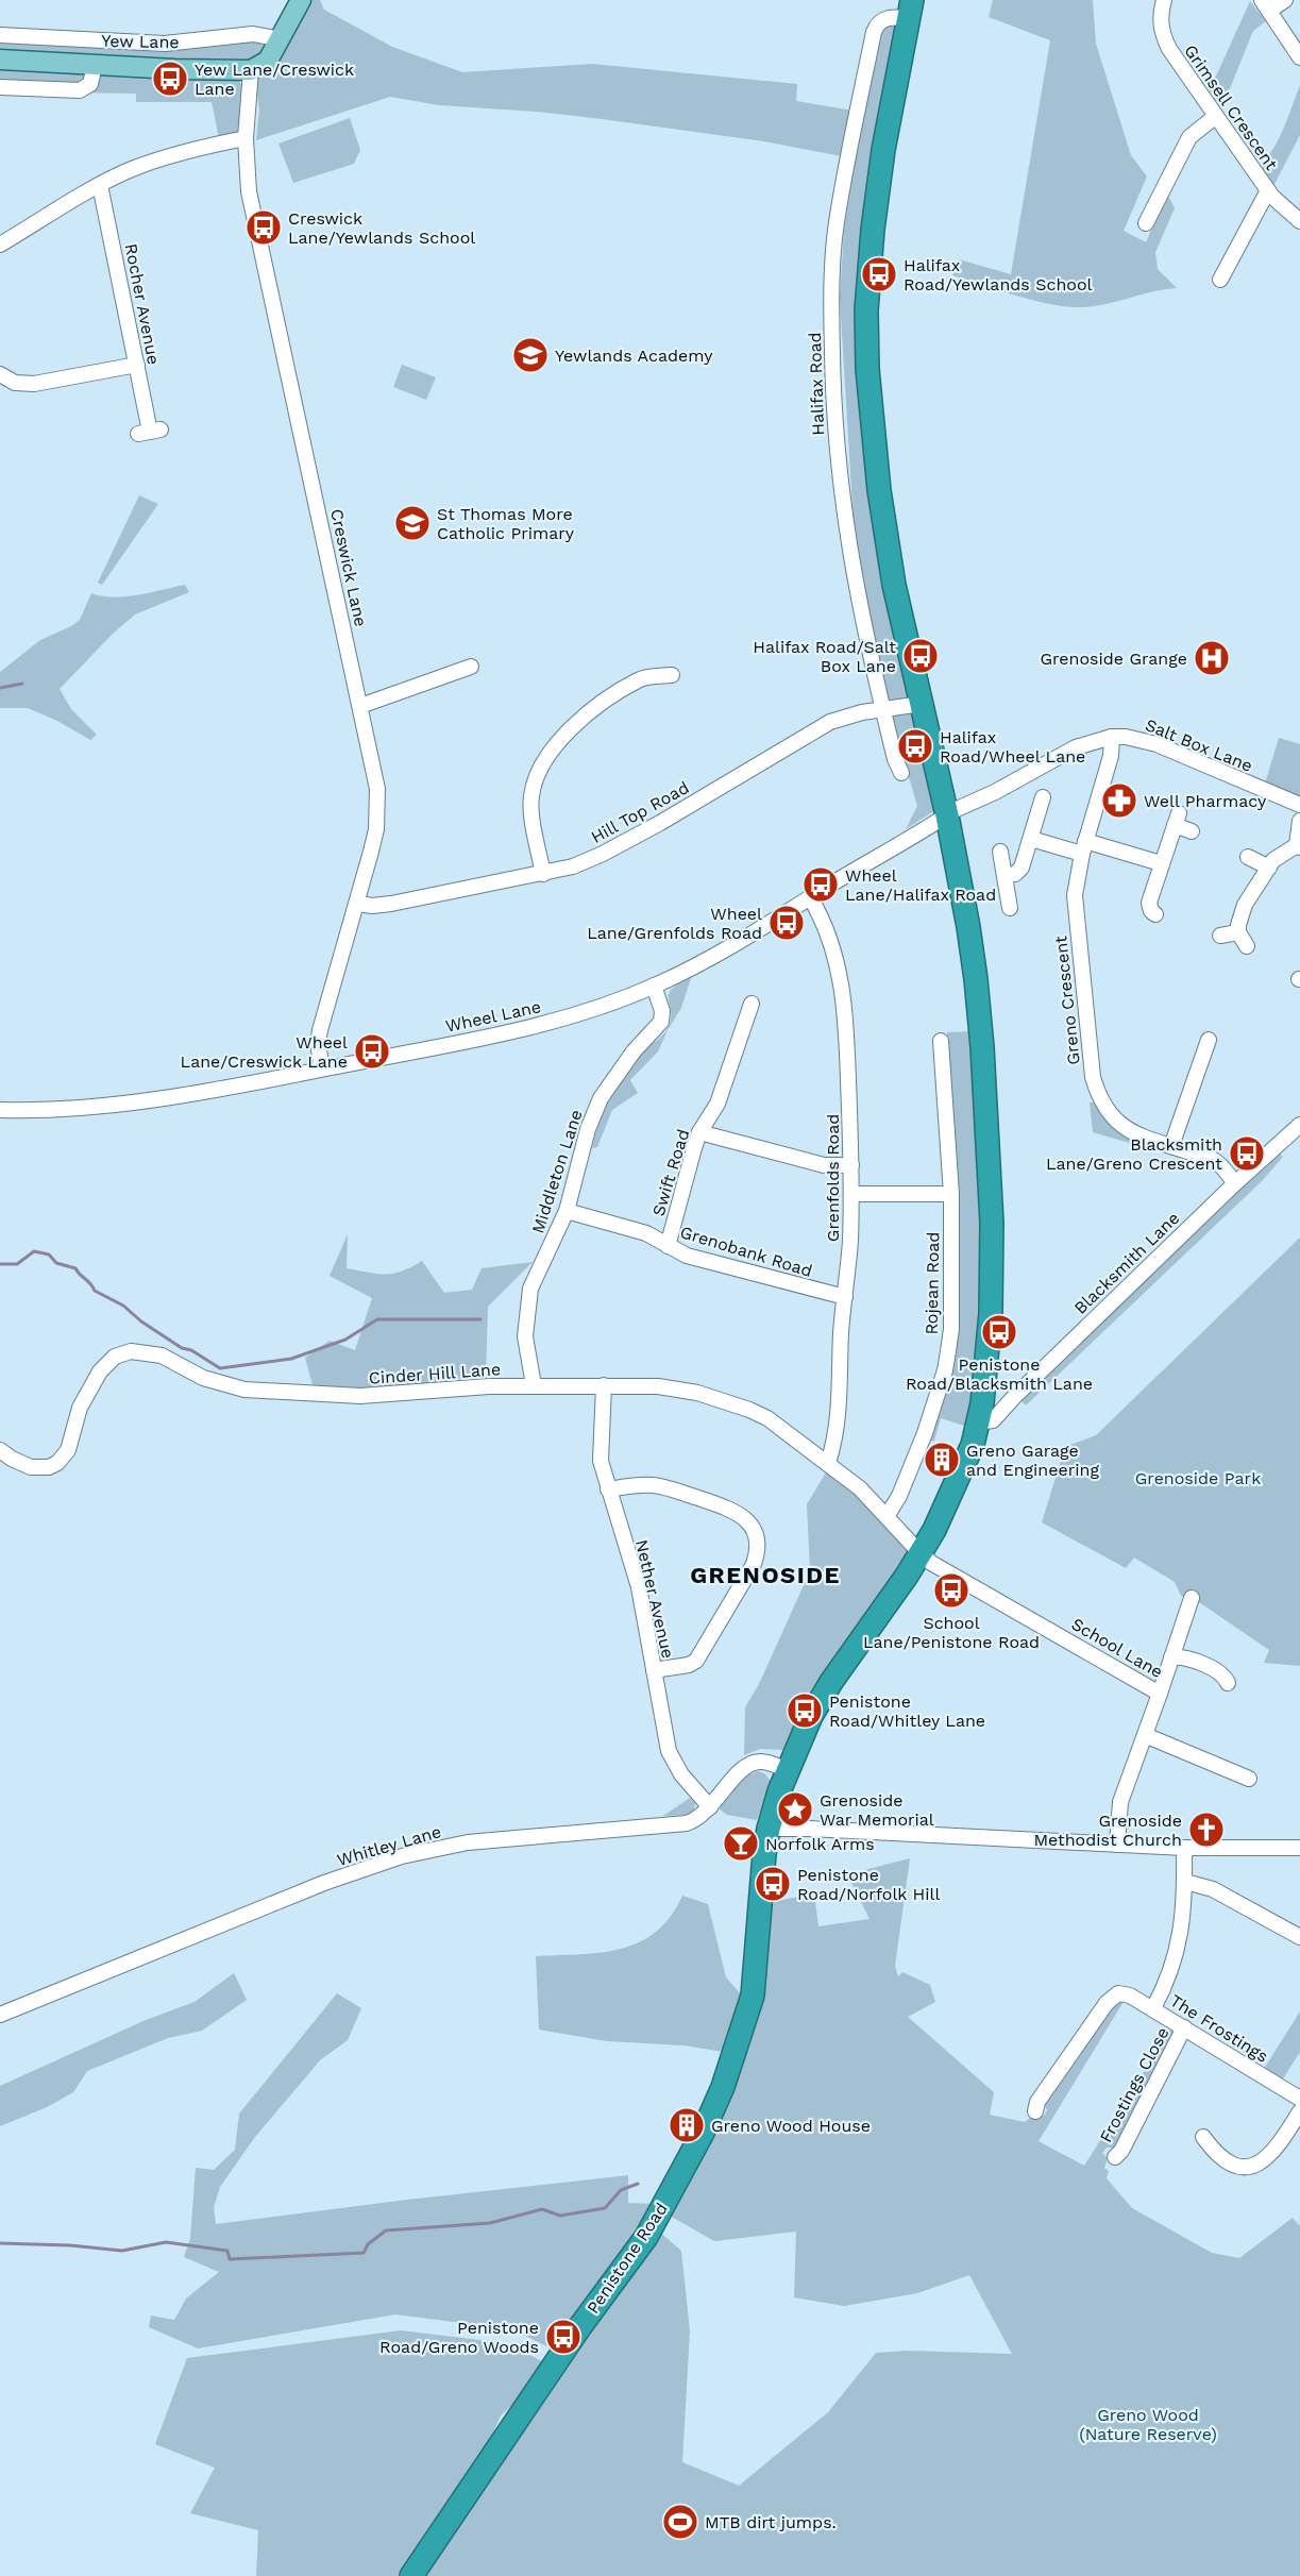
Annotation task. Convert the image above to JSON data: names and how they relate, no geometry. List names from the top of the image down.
{
  "streets": {
    "highway": ["Penistone Road"],
    "main road": ["Yew Lane"],
    "street": [
      "Grimsell Crescent",
      "Rocher Avenue",
      "Halifax Road",
      "Creswick Lane",
      "Salt Box Lane",
      "Hill Top Road",
      "Greno Crescent",
      "Wheel Lane",
      "Middleton Lane",
      "Swift Road",
      "Grenfolds Road",
      "Grenobank Road",
      "Blacksmith Lane",
      "Rojean Road",
      "Cinder Hill Lane",
      "Nether Avenue",
      "School Lane",
      "Whitley Lane",
      "The Frostings",
      "Frostings Close"
    ]
  },
  "crossings": [
    ["Yew Lane", "Creswick Lane"],
    ["Halifax Road", "Hill Top Road"],
    ["Halifax Road", "Penistone Road"],
    ["Creswick Lane", "Hill Top Road"],
    ["Creswick Lane", "Wheel Lane"],
    ["Salt Box Lane", "Greno Crescent"],
    ["Salt Box Lane", "Wheel Lane"],
    ["Salt Box Lane", "Penistone Road"],
    ["Hill Top Road", "Penistone Road"],
    ["Greno Crescent", "Blacksmith Lane"],
    ["Wheel Lane", "Middleton Lane"],
    ["Wheel Lane", "Grenfolds Road"],
    ["Wheel Lane", "Penistone Road"],
    ["Middleton Lane", "Grenobank Road"],
    ["Middleton Lane", "Cinder Hill Lane"],
    ["Swift Road", "Grenobank Road"],
    ["Grenfolds Road", "Grenobank Road"],
    ["Grenfolds Road", "Cinder Hill Lane"],
    ["Blacksmith Lane", "Penistone Road"],
    ["Rojean Road", "Cinder Hill Lane"],
    ["Cinder Hill Lane", "Nether Avenue"],
    ["Cinder Hill Lane", "School Lane"],
    ["Nether Avenue", "Whitley Lane"],
    ["School Lane", "Penistone Road"],
    ["Whitley Lane", "Penistone Road"],
    ["The Frostings", "Frostings Close"]
  ],
  "districts": ["GRENOSIDE"],
  "parks": ["Grenoside Park", "Greno Wood (Nature Reserve)"],
  "places": {
    "bus stop": [
      "Yew Lane/Creswick Lane",
      "Creswick Lane/Yewlands School",
      "Halifax Road/Yewlands School",
      "Halifax Road/Salt Box Lane",
      "Halifax Road/Wheel Lane",
      "Wheel Lane/Halifax Road",
      "Wheel Lane/Grenfolds Road",
      "Wheel Lane/Creswick Lane",
      "Blacksmith Lane/Greno Crescent",
      "Penistone Road/Blacksmith Lane",
      "School Lane/Penistone Road",
      "Penistone Road/Whitley Lane",
      "Penistone Road/Norfolk Hill",
      "Penistone Road/Greno Woods"
    ],
    "school or university": ["Yewlands Academy", "St Thomas More Catholic Primary"],
    "hospital": ["Grenoside Grange"],
    "pharmacy": ["Well Pharmacy"],
    "building": ["Greno Garage and Engineering", "Greno Wood House"],
    "place": ["Grenoside War Memorial"],
    "church": ["Grenoside Methodist Church"],
    "bar": ["Norfolk Arms"],
    "sports": ["MTB dirt jumps."]
  }
}
